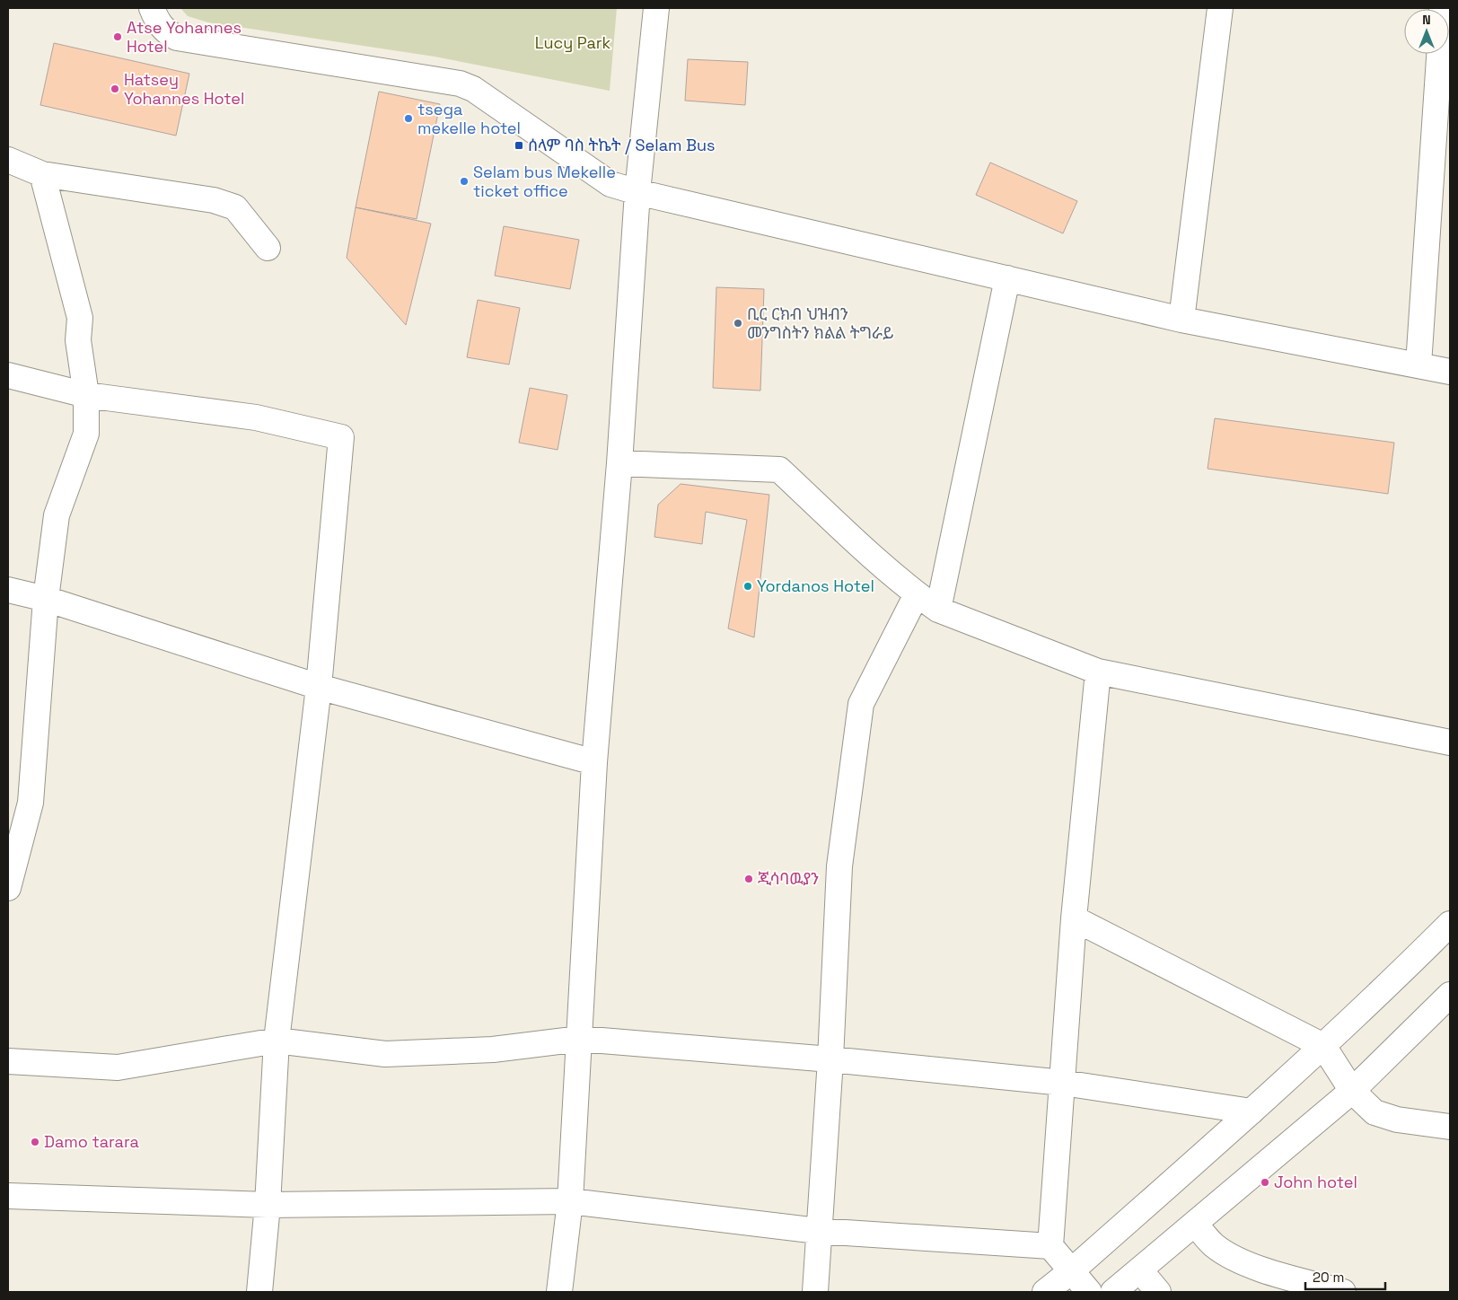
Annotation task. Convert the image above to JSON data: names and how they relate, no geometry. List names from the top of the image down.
{
  "parks": ["Lucy Park"],
  "places": {
    "other": [
      "Atse Yohannes Hotel",
      "Hatsey Yohannes Hotel",
      "tsega mekelle hotel",
      "Selam bus Mekelle ticket office",
      "ቢር ርክብ ህዝብን መንግስትን ክልል ትግራይ",
      "Yordanos Hotel",
      "ጂሳባዉያን",
      "Damo tarara",
      "John hotel"
    ],
    "transit": ["ሰላም ባስ ትኬት / Selam Bus"]
  },
  "scale_bar": "20 m",
  "north": "top"
}
